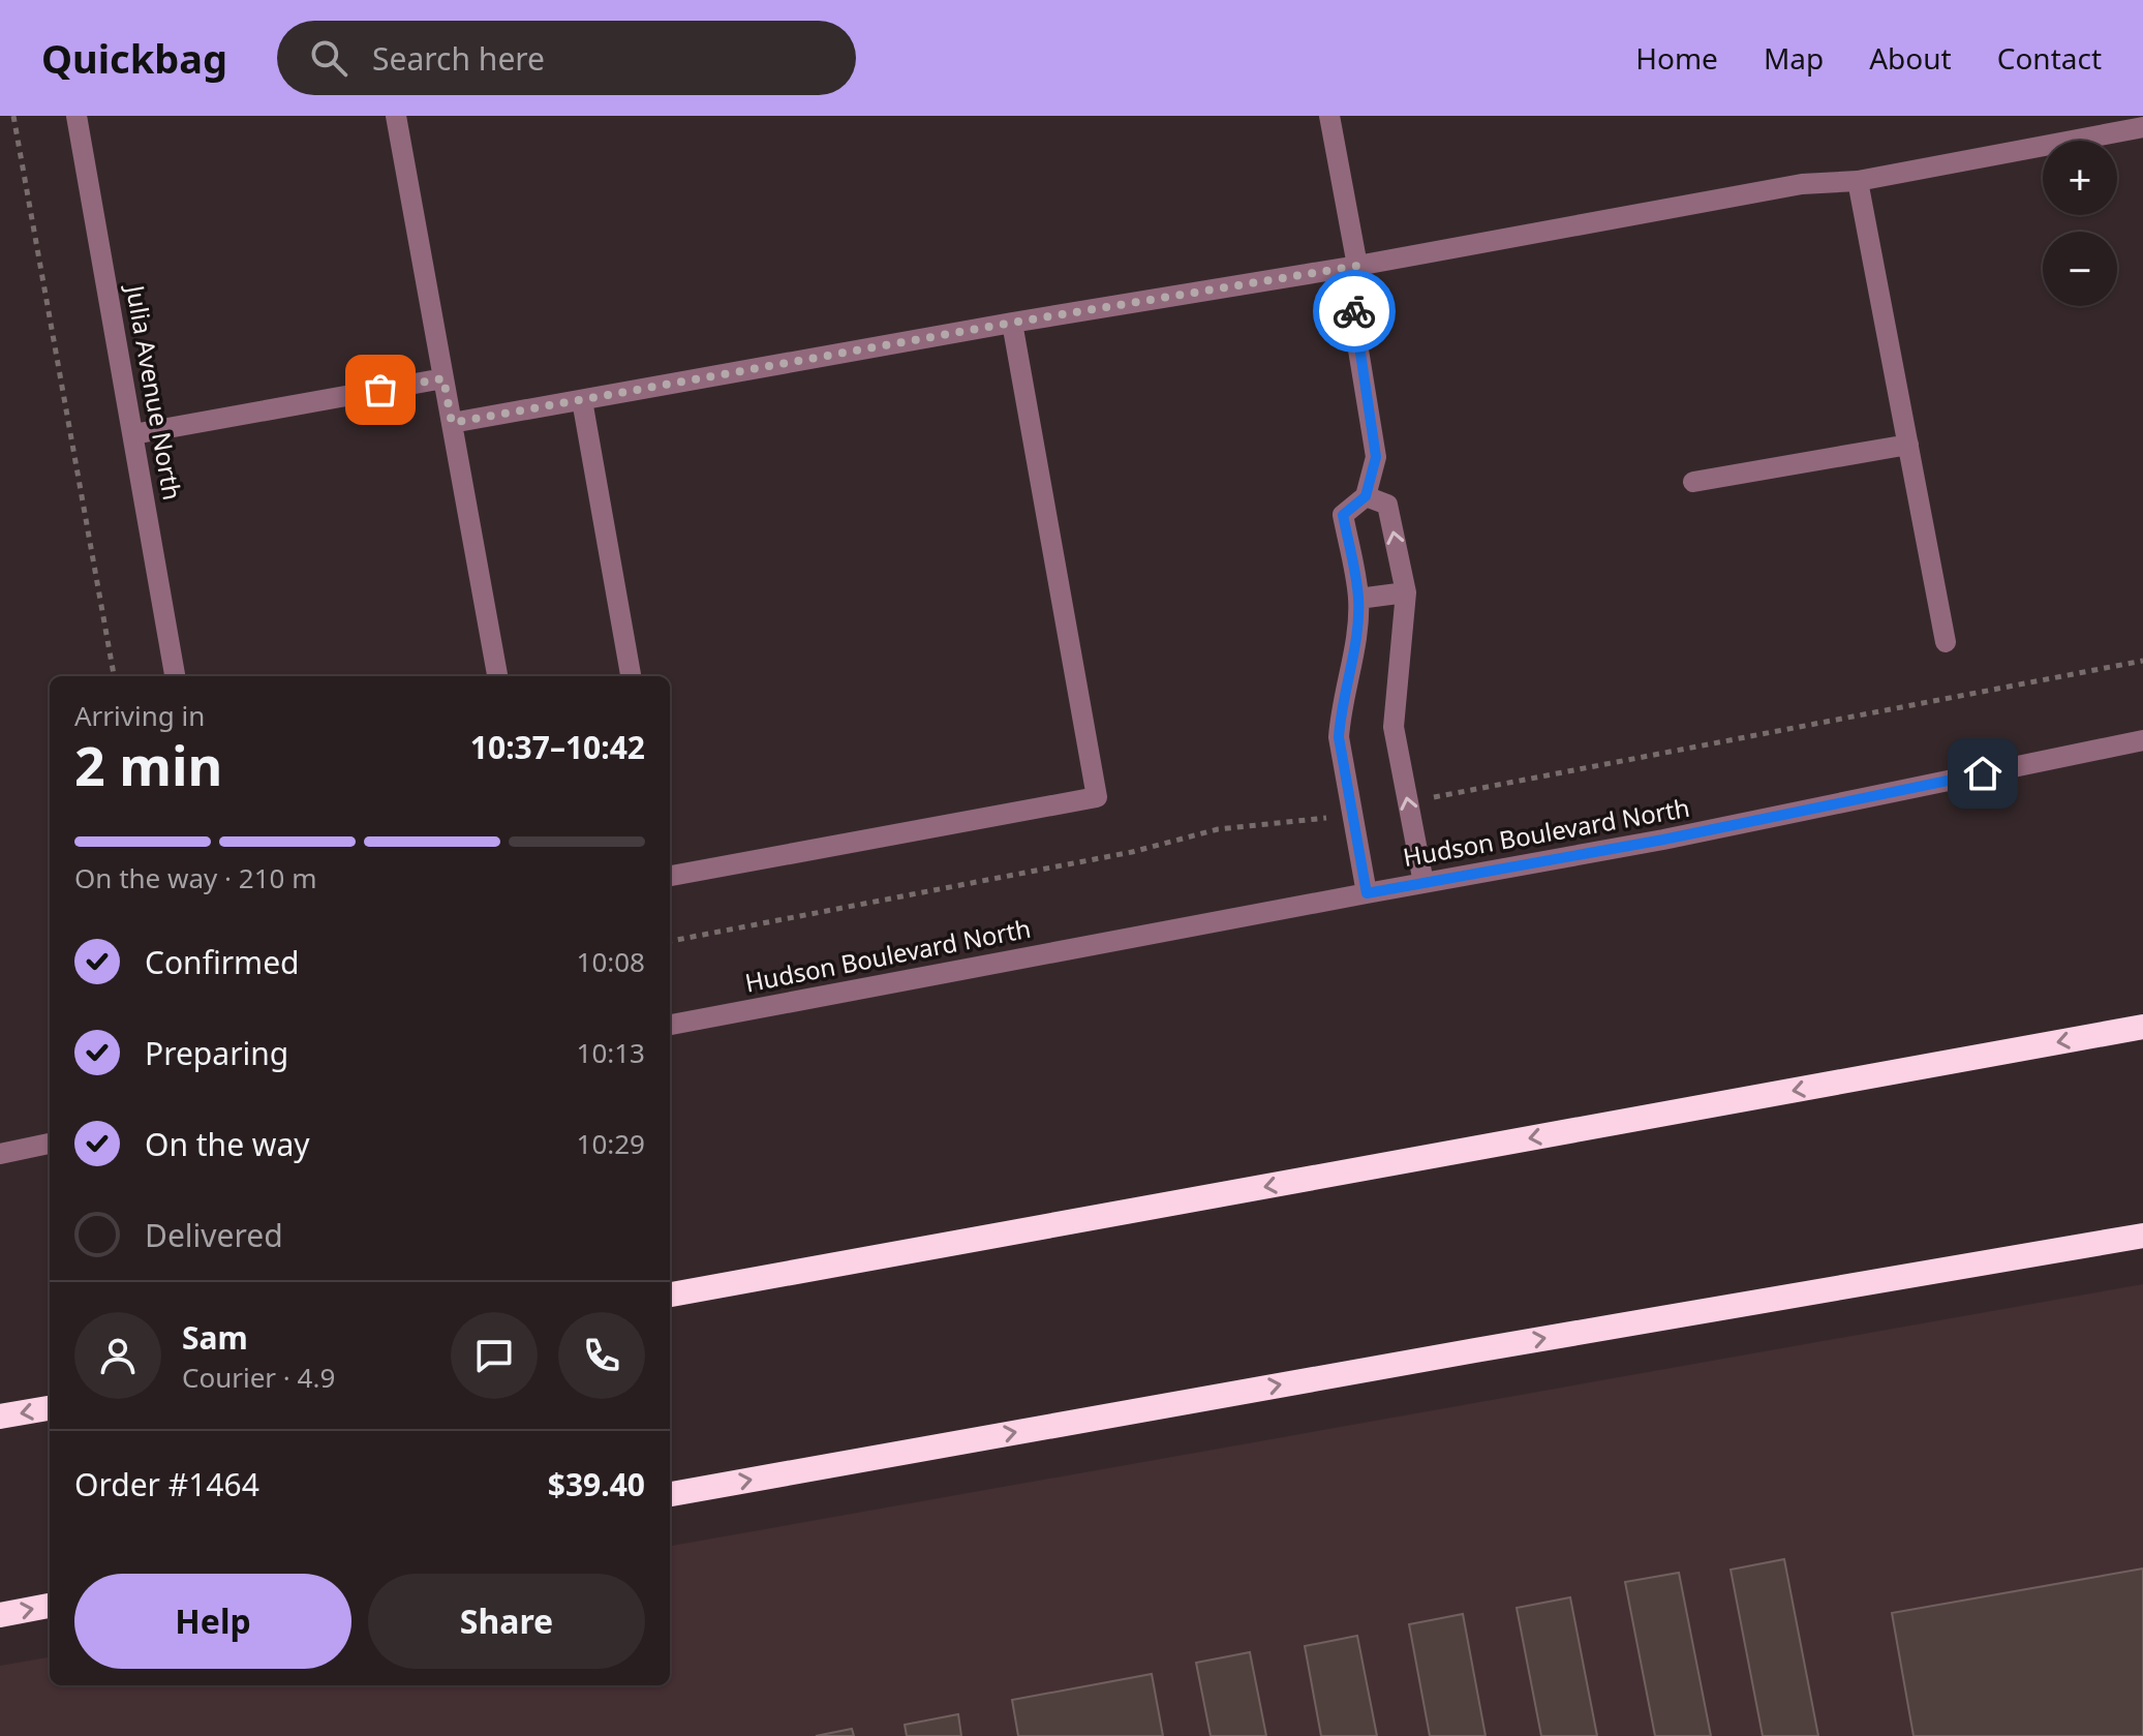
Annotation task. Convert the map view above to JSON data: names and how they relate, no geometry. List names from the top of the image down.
{
  "streets": {
    "street": ["Julia Avenue North", "Hudson Boulevard North"]
  },
  "page": {
    "header": "Quickbag",
    "search": "Search here",
    "nav": [
      "Home",
      "Map",
      "About",
      "Contact"
    ],
    "map_buttons": ["+", "−"],
    "heading": ["2 min", "Arriving in", "10:37–10:42"],
    "panel": [
      "Sam",
      "Courier · 4.9",
      "Order #1464",
      "$39.40"
    ],
    "bar": "On the way · 210 m",
    "list": [
      ["Confirmed", "10:08"],
      ["Preparing", "10:13"],
      ["On the way", "10:29"],
      "Delivered"
    ],
    "buttons": ["Help", "Share"]
  }
}
